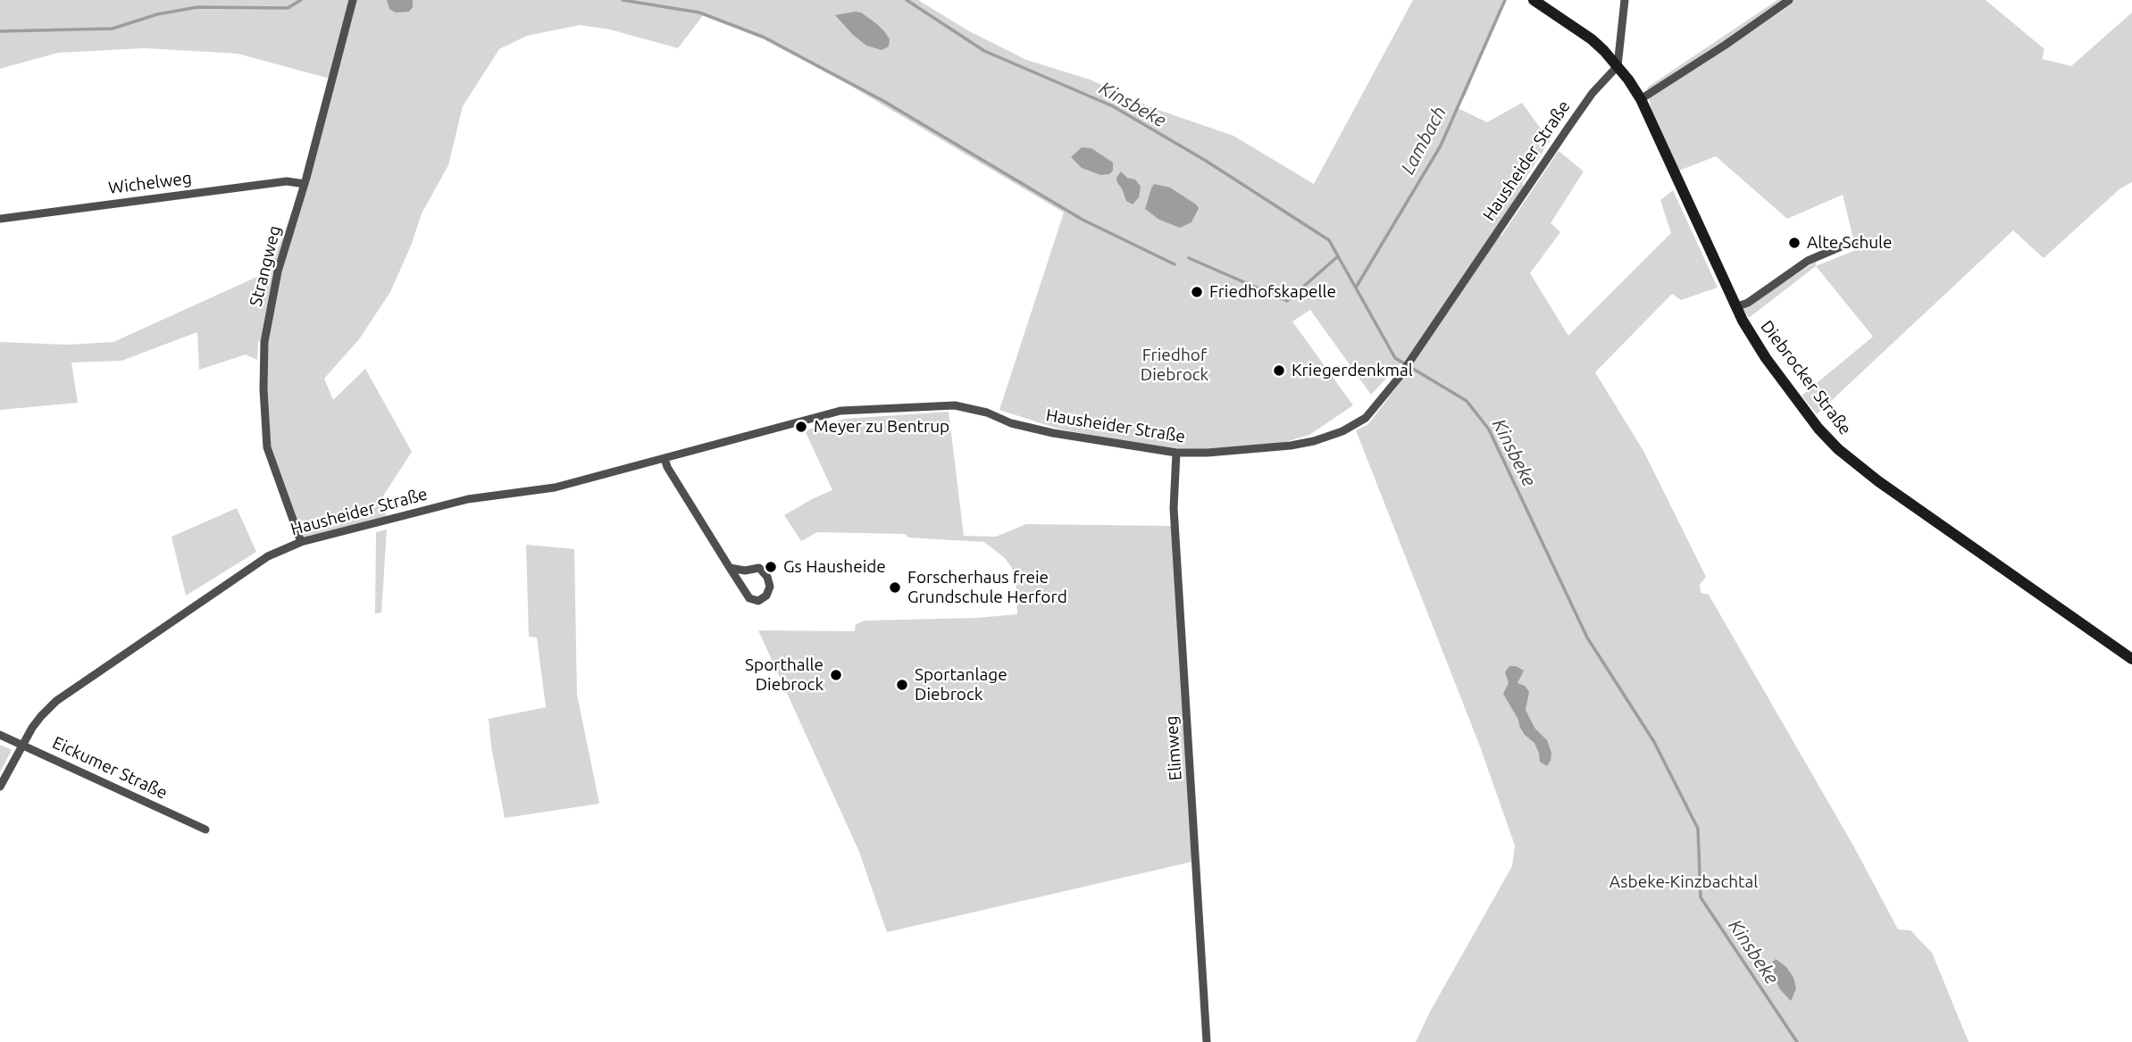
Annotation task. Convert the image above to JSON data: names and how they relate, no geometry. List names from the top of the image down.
{
  "streets": {
    "main road": ["Diebrocker Straße"],
    "street": [
      "Hausheider Straße",
      "Wichelweg",
      "Strangweg",
      "Elimweg",
      "Eickumer Straße"
    ]
  },
  "crossings": [
    ["Hausheider Straße", "Strangweg"],
    ["Hausheider Straße", "Diebrocker Straße"],
    ["Hausheider Straße", "Elimweg"],
    ["Hausheider Straße", "Eickumer Straße"],
    ["Wichelweg", "Strangweg"]
  ],
  "water": ["Kinsbeke", "Lambach"],
  "parks": ["Friedhof Diebrock", "Asbeke-Kinzbachtal"],
  "places": [
    "Alte Schule",
    "Friedhofskapelle",
    "Kriegerdenkmal",
    "Meyer zu Bentrup",
    "Gs Hausheide",
    "Forscherhaus freie Grundschule Herford",
    "Sporthalle Diebrock",
    "Sportanlage Diebrock"
  ]
}
